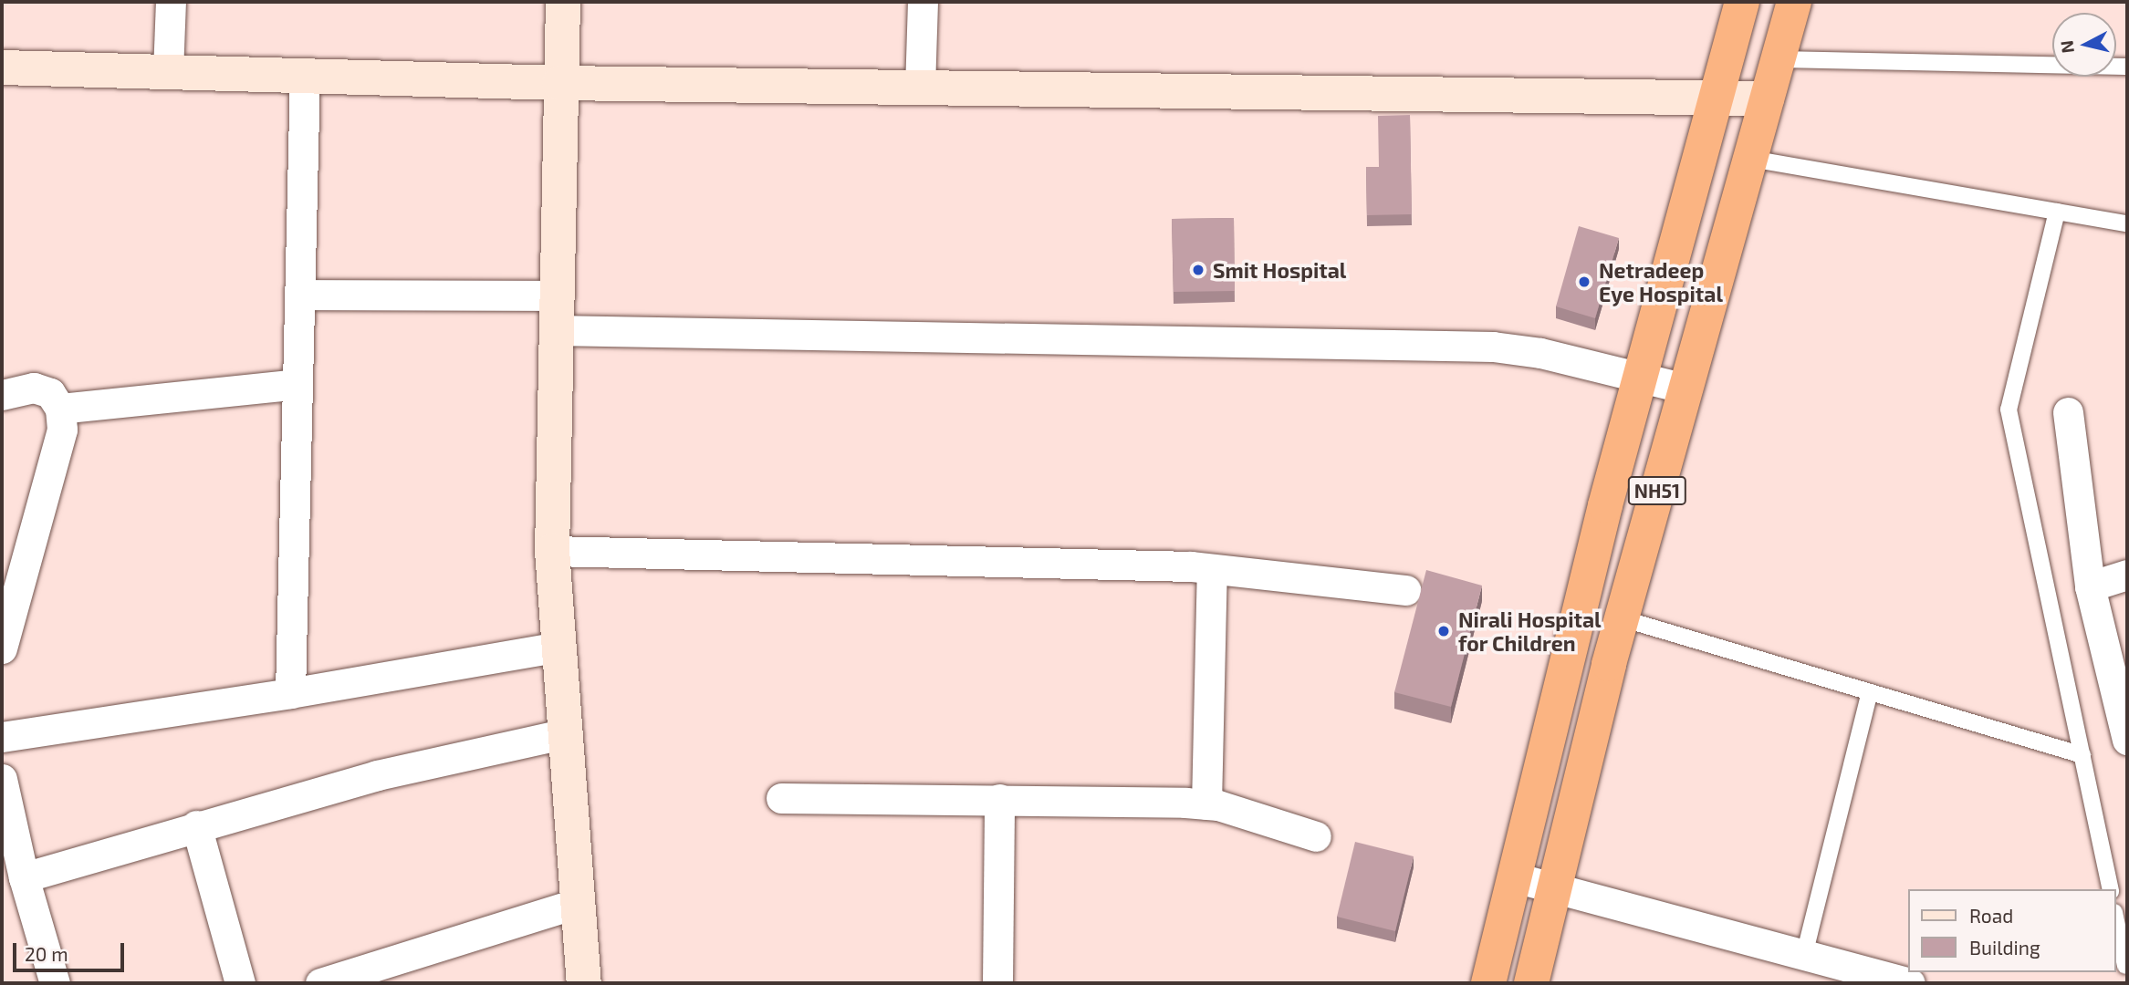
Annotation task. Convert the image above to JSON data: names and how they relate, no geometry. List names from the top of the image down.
{
  "streets": {
    "highway": ["NH51"]
  },
  "places": ["Smit Hospital", "Netradeep Eye Hospital", "Nirali Hospital for Children"],
  "legend": ["Road", "Building"],
  "scale_bar": "20 m",
  "north": "left"
}
